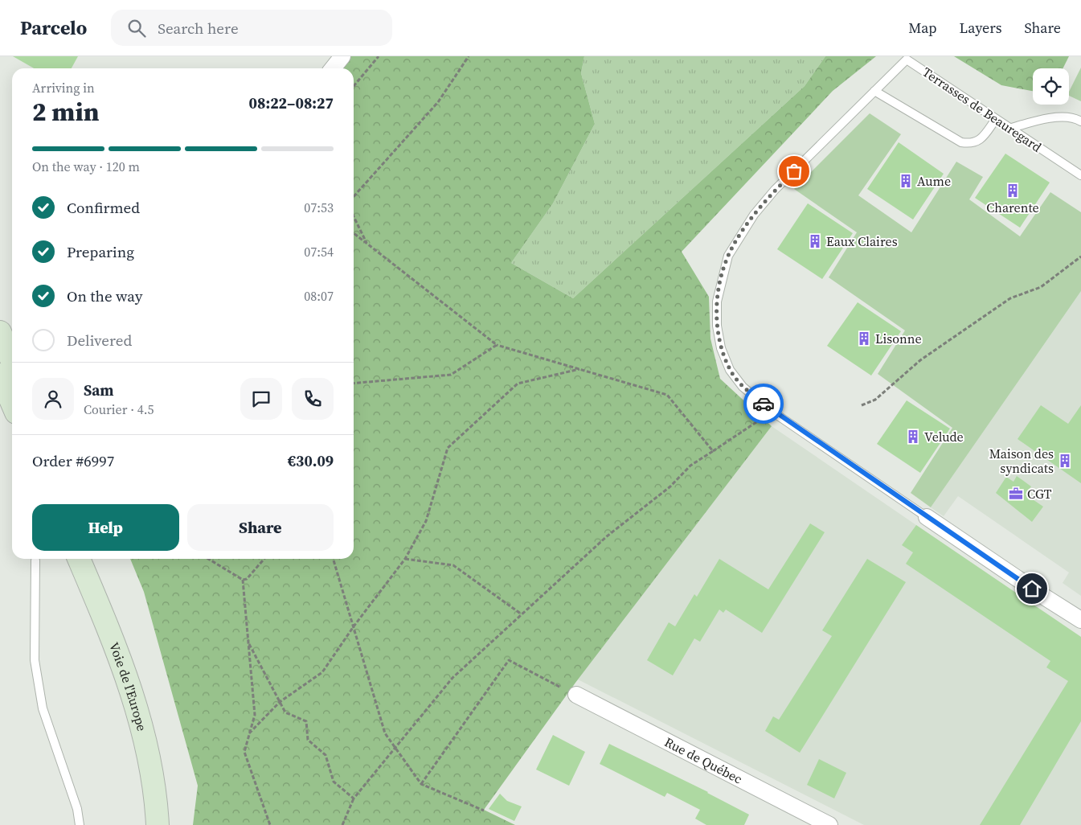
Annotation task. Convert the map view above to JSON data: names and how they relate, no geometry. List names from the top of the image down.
{
  "streets": {
    "main road": ["Voie de l'Europe"],
    "street": ["Rue de Québec"],
    "lane": ["Terrasses de Beauregard"]
  },
  "places": {
    "building": [
      "Aume",
      "Charente",
      "Eaux Claires",
      "Lisonne",
      "Velude",
      "Maison des syndicats"
    ],
    "office": ["CGT"]
  },
  "page": {
    "header": "Parcelo",
    "search": "Search here",
    "nav": ["Map", "Layers", "Share"],
    "heading": ["2 min", "Arriving in", "08:22–08:27"],
    "panel": [
      "Sam",
      "Courier · 4.5",
      "Order #6997",
      "€30.09"
    ],
    "bar": "On the way · 120 m",
    "list": [
      ["Confirmed", "07:53"],
      ["Preparing", "07:54"],
      ["On the way", "08:07"],
      "Delivered"
    ],
    "buttons": ["Help", "Share"]
  }
}
